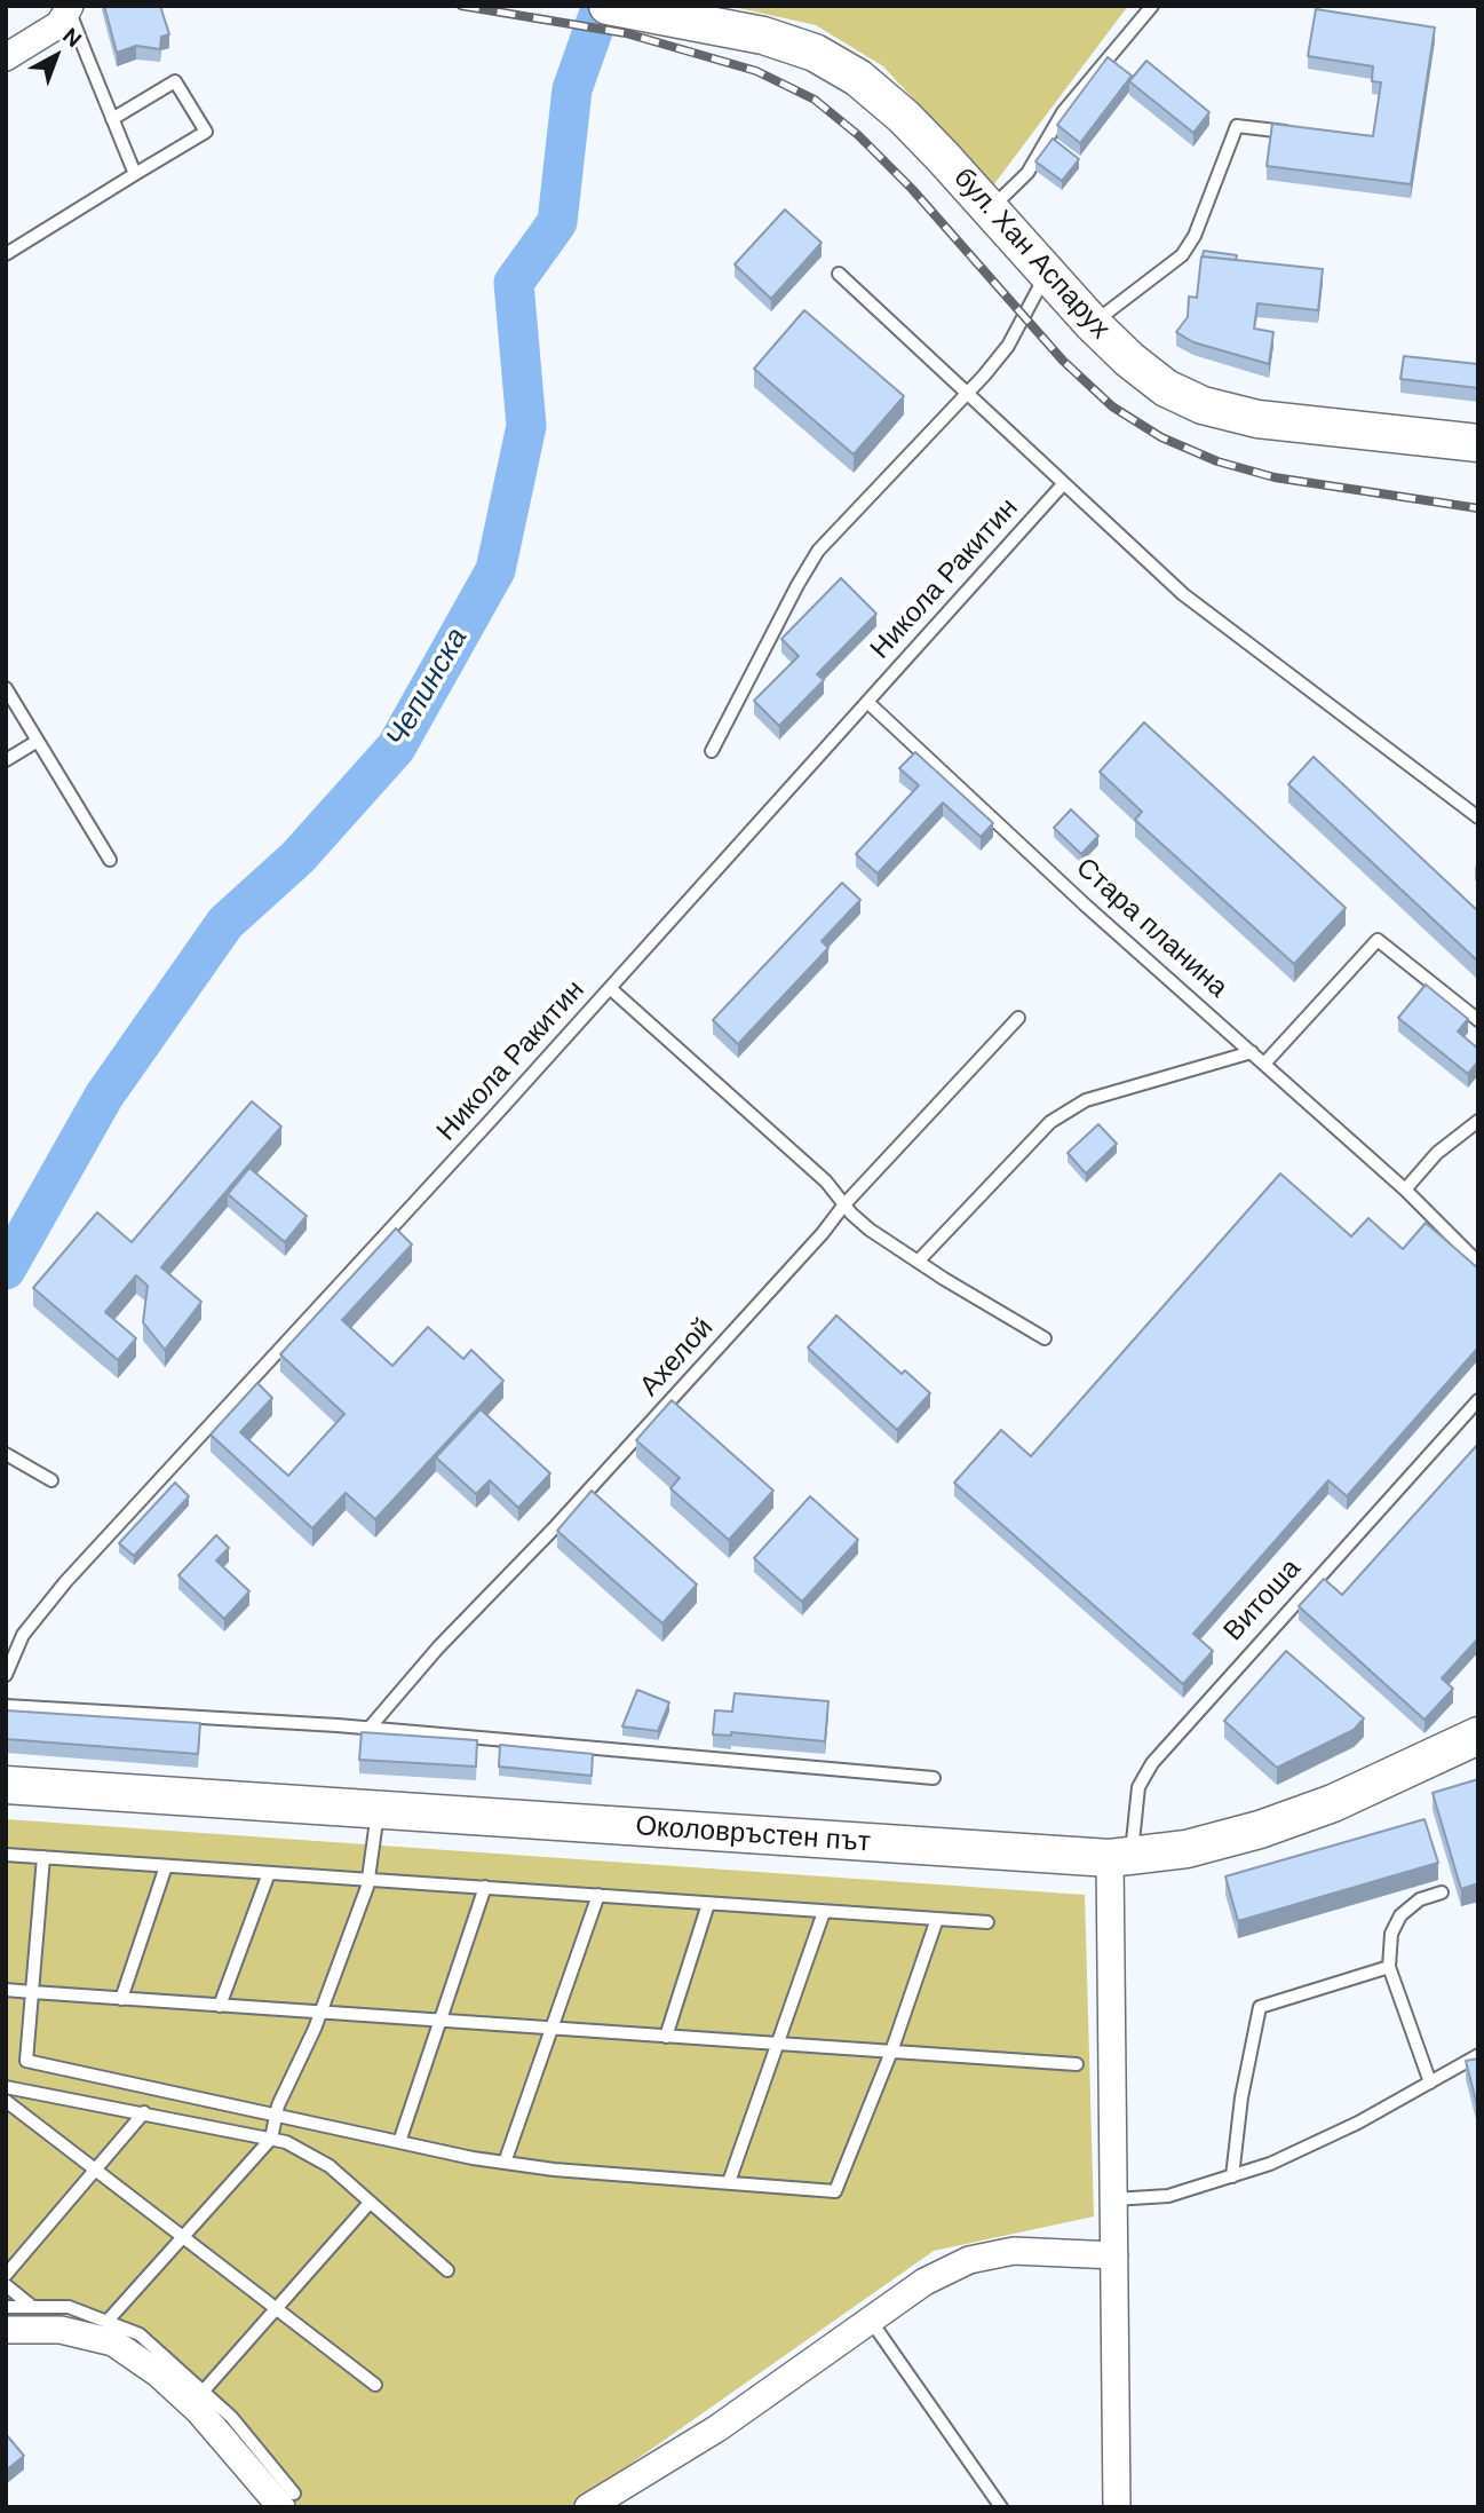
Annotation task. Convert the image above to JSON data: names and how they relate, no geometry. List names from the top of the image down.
{
  "streets": {
    "street": ["бул. Хан Аспарух", "Околовръстен път"],
    "lane": [
      "Никола Ракитин",
      "Стара планина",
      "Ахелой",
      "Витоша"
    ]
  },
  "crossings": [
    ["Никола Ракитин", "Стара планина"],
    ["Витоша", "Околовръстен път"]
  ],
  "water": ["Чепинска"],
  "north": "top right"
}
